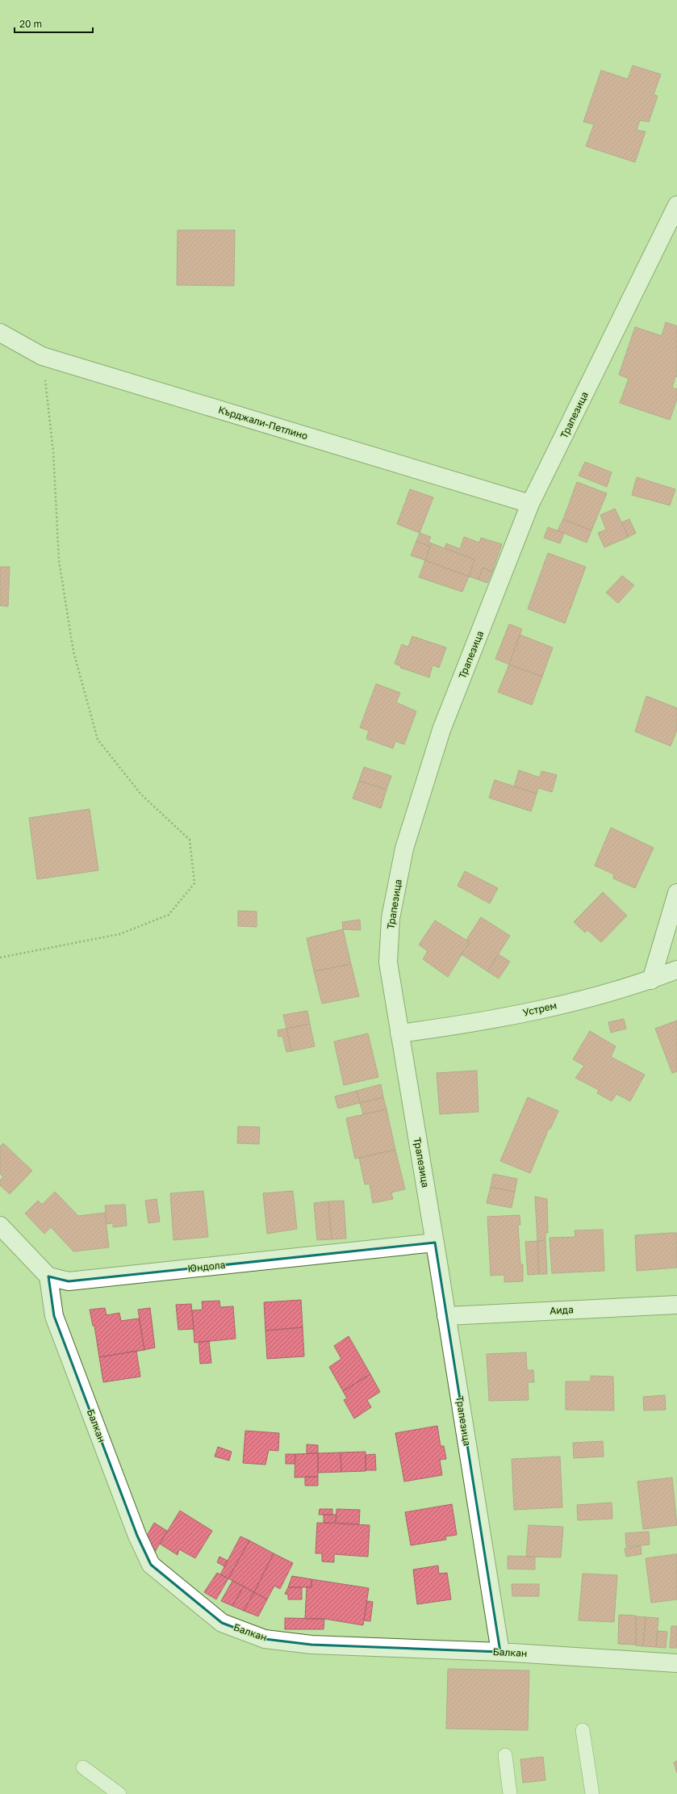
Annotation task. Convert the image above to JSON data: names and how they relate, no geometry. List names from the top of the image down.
{
  "streets": {
    "street": [
      "Трапезица",
      "Кърджали-Петлино",
      "Устрем",
      "Юндола",
      "Аида",
      "Балкан"
    ]
  },
  "crossings": [
    ["Трапезица", "Кърджали-Петлино"],
    ["Трапезица", "Устрем"],
    ["Трапезица", "Юндола"],
    ["Трапезица", "Аида"],
    ["Трапезица", "Балкан"],
    ["Юндола", "Балкан"]
  ],
  "scale_bar": "20 m"
}
